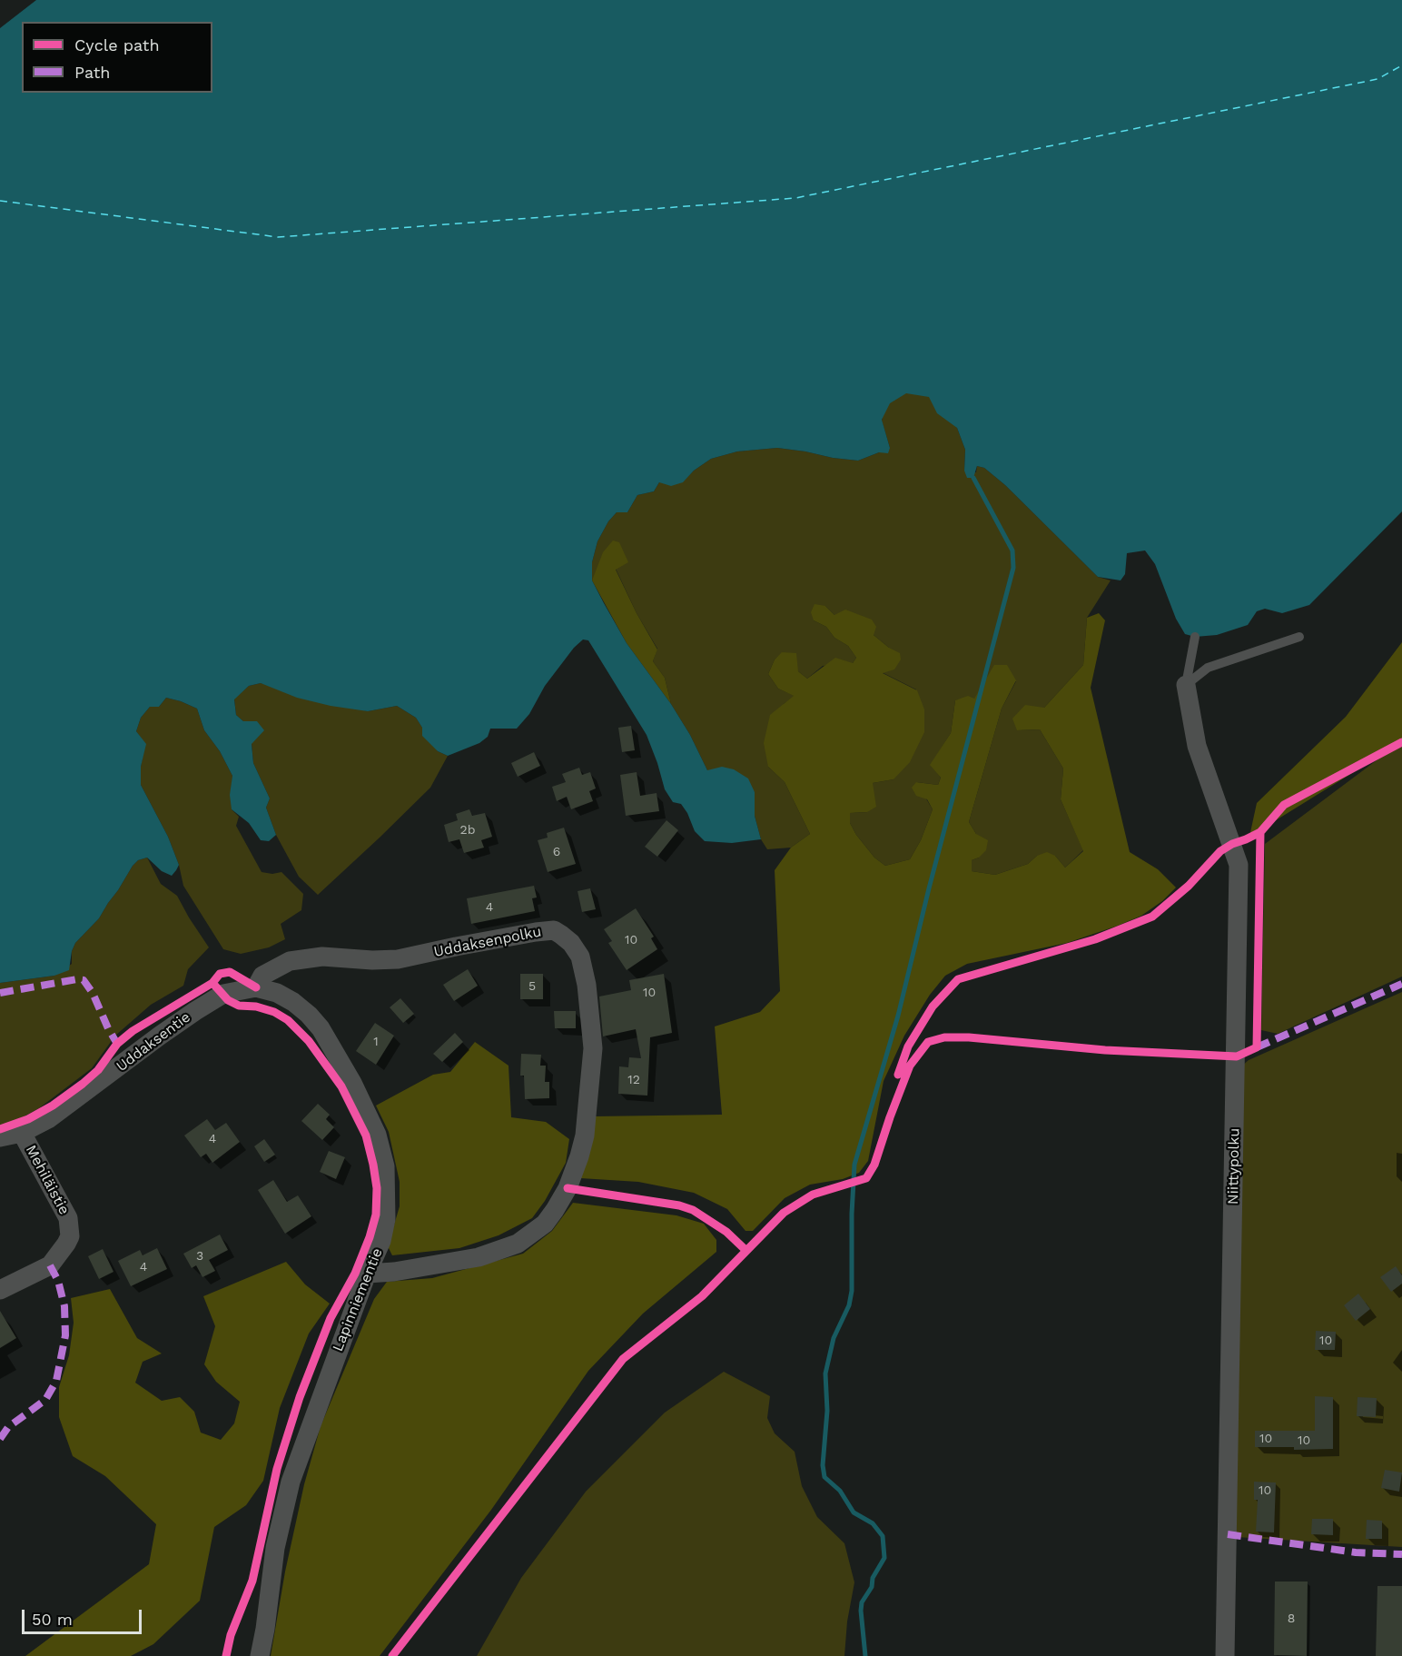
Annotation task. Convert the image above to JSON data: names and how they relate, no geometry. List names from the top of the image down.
{
  "streets": {
    "street": [
      "Uddaksenpolku",
      "Uddaksentie",
      "Niittypolku",
      "Mehiläistie",
      "Lapinniementie"
    ]
  },
  "crossings": [
    ["Uddaksenpolku", "Uddaksentie"],
    ["Uddaksenpolku", "Lapinniementie"],
    ["Uddaksentie", "Mehiläistie"],
    ["Uddaksentie", "Lapinniementie"]
  ],
  "house_numbers": [
    "2b",
    "6",
    "4",
    "10",
    "5",
    "10",
    "1",
    "12",
    "4",
    "3",
    "4",
    "10",
    "10",
    "10",
    "10",
    "8"
  ],
  "legend": ["Cycle path", "Path"],
  "scale_bar": "50 m"
}
